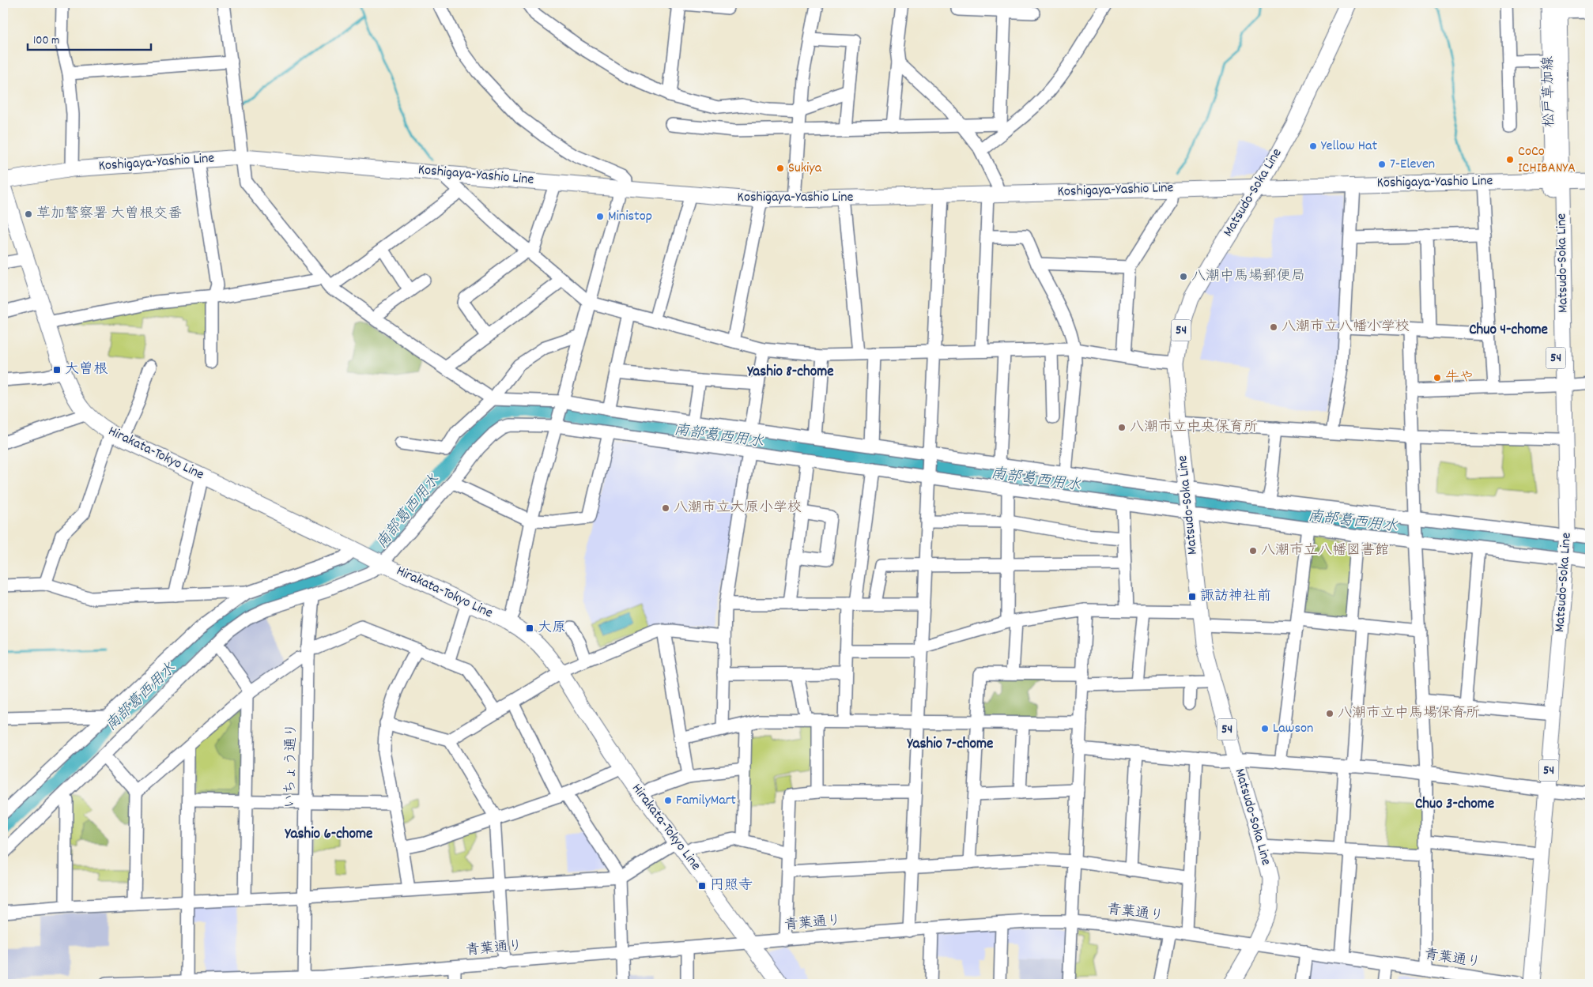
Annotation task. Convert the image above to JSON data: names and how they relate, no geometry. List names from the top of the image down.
{
  "streets": {
    "main road": [
      "松戸草加線",
      "Koshigaya-Yashio Line",
      "Matsudo-Soka Line",
      "54",
      "Hirakata-Tokyo Line"
    ],
    "street": ["いちょう通り", "青葉通り"]
  },
  "crossings": [
    ["松戸草加線", "Koshigaya-Yashio Line"],
    ["松戸草加線", "Matsudo-Soka Line"],
    ["Koshigaya-Yashio Line", "Matsudo-Soka Line"],
    ["Matsudo-Soka Line", "青葉通り"],
    ["Hirakata-Tokyo Line", "青葉通り"],
    ["いちょう通り", "青葉通り"]
  ],
  "districts": [
    "Chuo 4-chome",
    "Yashio 8-chome",
    "Yashio 7-chome",
    "Chuo 3-chome",
    "Yashio 6-chome"
  ],
  "water": ["南部葛西用水"],
  "places": {
    "other": [
      "Yellow Hat",
      "CoCo ICHIBANYA",
      "7-Eleven",
      "Sukiya",
      "草加警察署 大曽根交番",
      "Ministop",
      "八潮中馬場郵便局",
      "八潮市立八幡小学校",
      "牛や",
      "八潮市立中央保育所",
      "八潮市立大原小学校",
      "八潮市立八幡図書館",
      "八潮市立中馬場保育所",
      "Lawson",
      "FamilyMart"
    ],
    "transit": [
      "大曽根",
      "諏訪神社前",
      "大原",
      "円照寺"
    ]
  },
  "scale_bar": "100 m"
}
